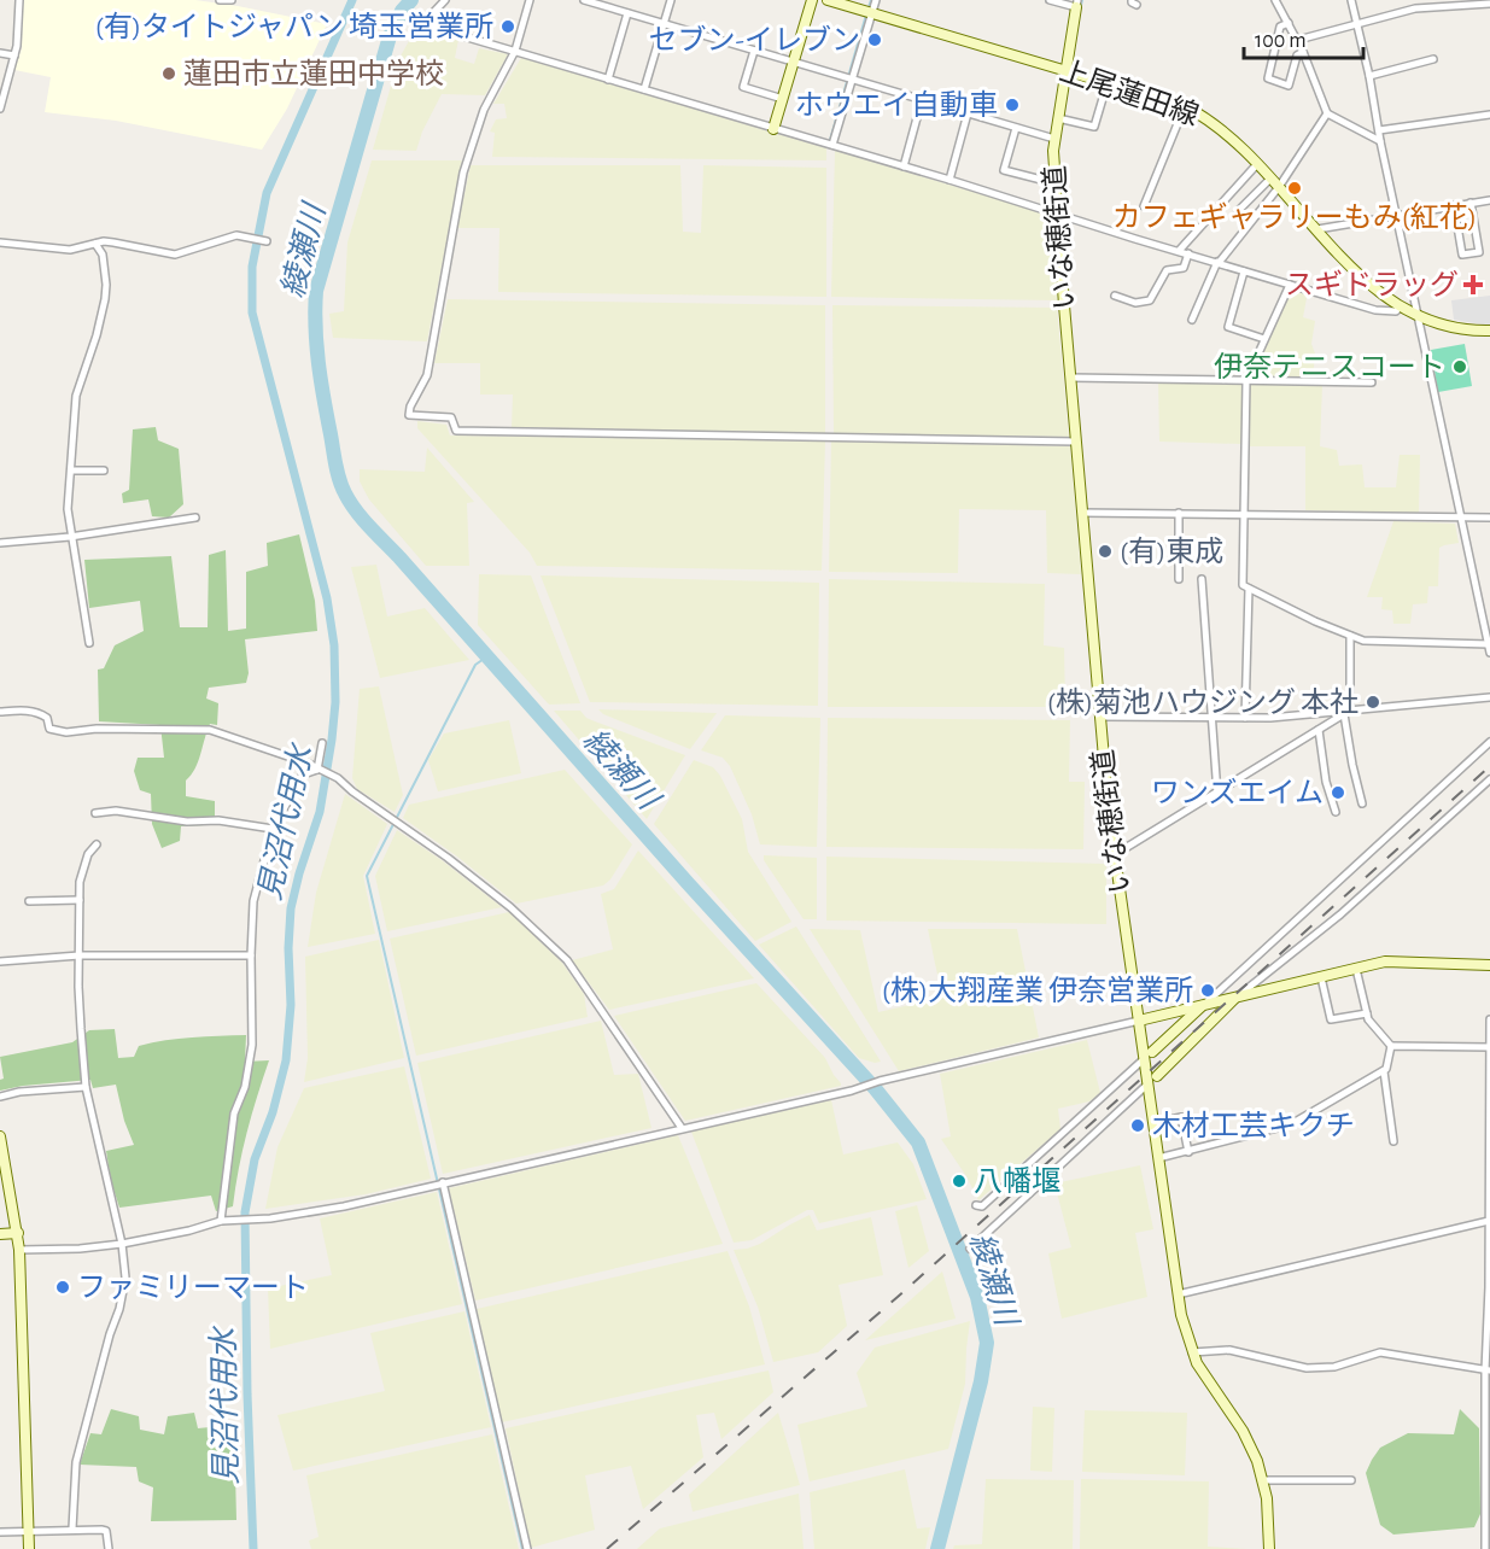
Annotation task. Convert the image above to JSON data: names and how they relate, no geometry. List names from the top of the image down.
{
  "streets": {
    "street": ["上尾蓮田線", "いな穂街道"]
  },
  "crossings": [
    ["上尾蓮田線", "いな穂街道"]
  ],
  "water": ["綾瀬川", "見沼代用水"],
  "places": {
    "other": [
      "(有)タイトジャパン 埼玉営業所",
      "セブン-イレブン",
      "蓮田市立蓮田中学校",
      "ホウエイ自動車",
      "カフェギャラリーもみ(紅花)",
      "伊奈テニスコート",
      "(有)東成",
      "(株)菊池ハウジング 本社",
      "ワンズエイム",
      "(株)大翔産業 伊奈営業所",
      "木材工芸キクチ",
      "八幡堰",
      "ファミリーマート"
    ],
    "health": ["スギドラッグ"]
  },
  "scale_bar": "100 m"
}
